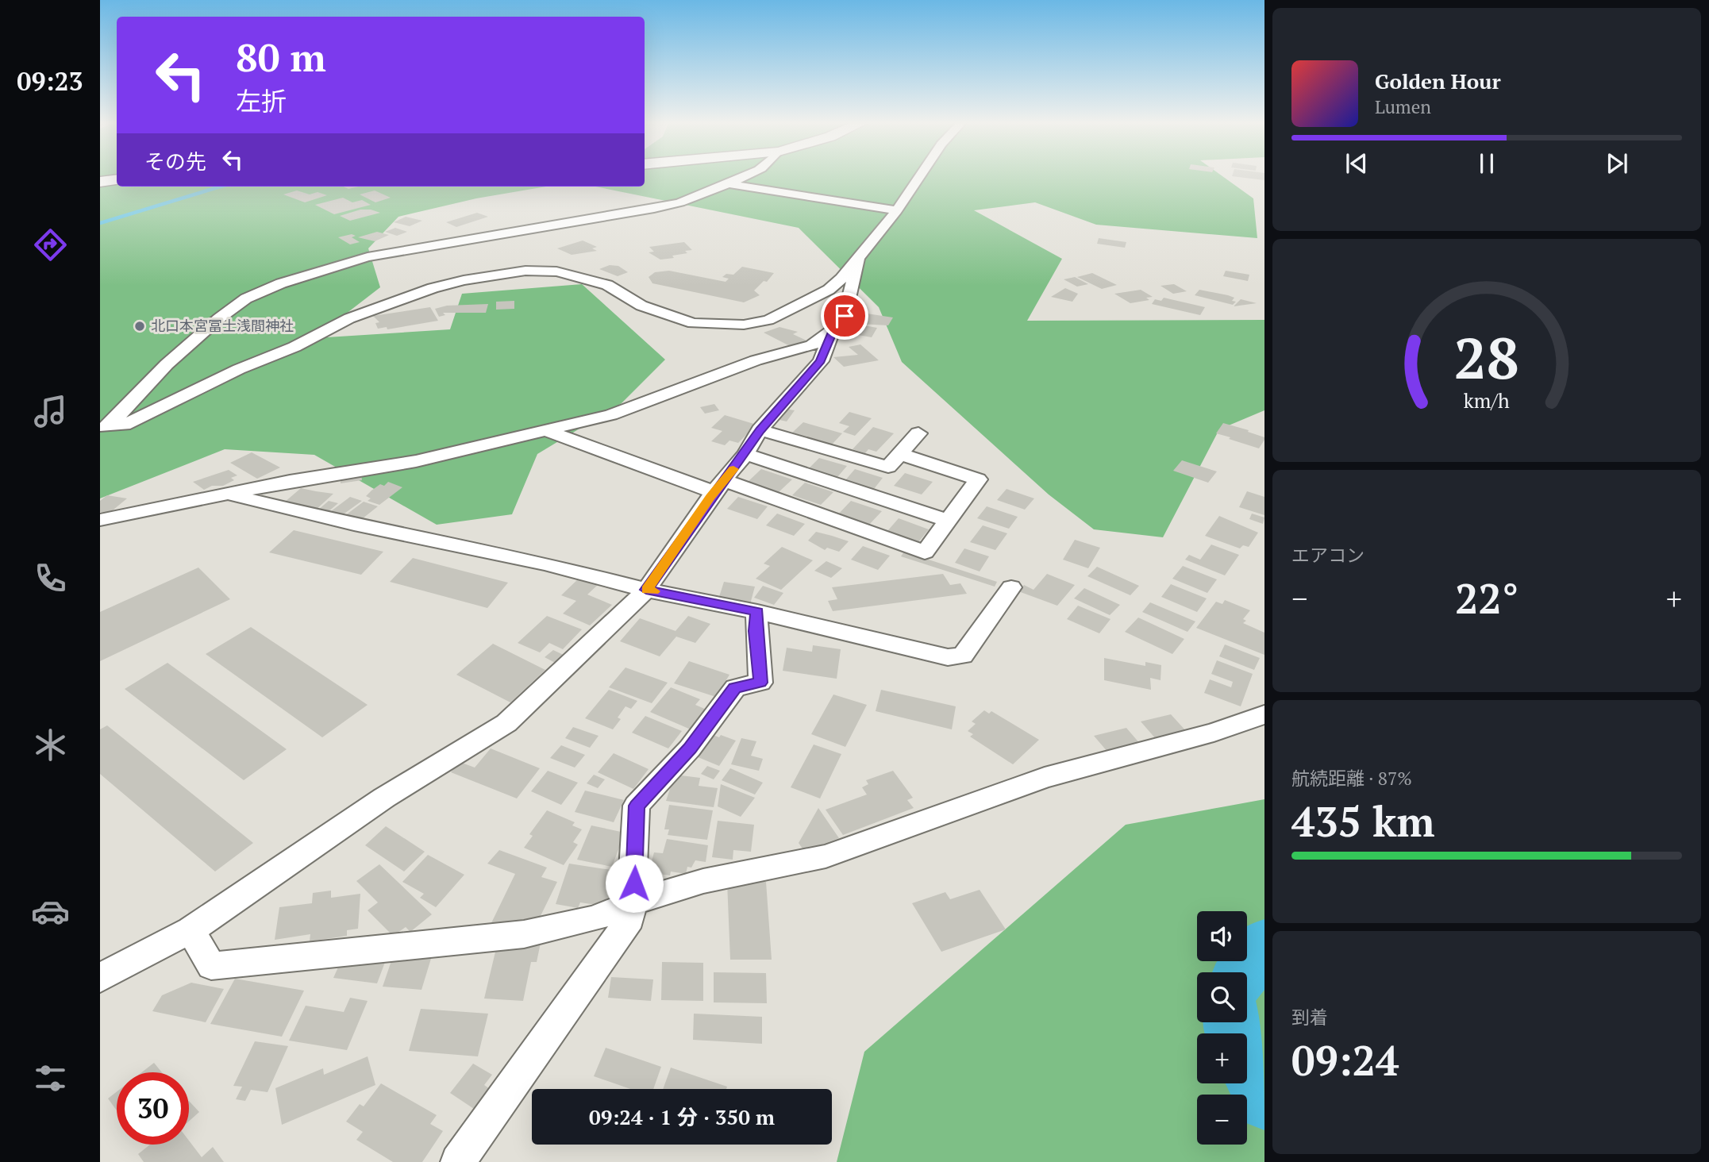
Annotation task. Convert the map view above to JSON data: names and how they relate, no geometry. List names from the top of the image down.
{
  "places": ["北口本宮冨士浅間神社"],
  "page": {
    "tabs": "09:23",
    "turn": ["80 m", "左折"],
    "song": ["Golden Hour", "Lumen"],
    "then": "その先",
    "tile": [
      "エアコン",
      ["航続距離 · 87%", "435 km"],
      ["到着", "09:24"]
    ],
    "heat": ["−", "22°", "+"],
    "map_buttons": ["+", "−"],
    "limit": "30",
    "trip": "09:24 · 1 分 · 350 m",
    "gauge": ["28", "km/h"]
  }
}
